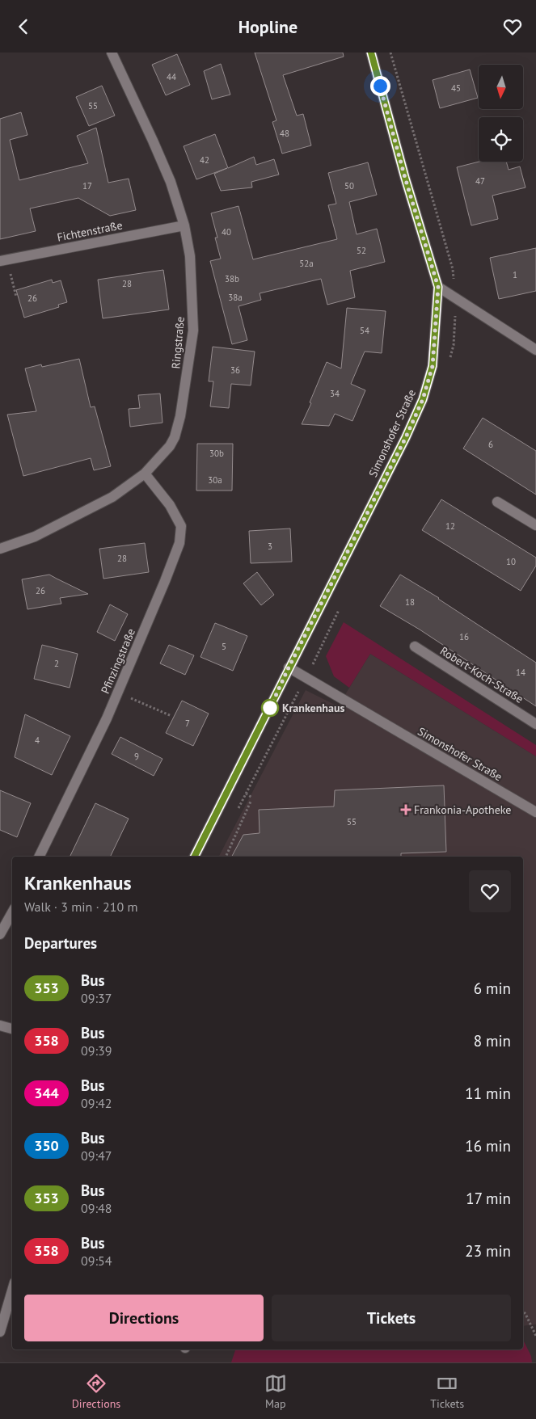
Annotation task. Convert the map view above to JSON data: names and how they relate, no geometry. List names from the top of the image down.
{
  "streets": {
    "street": [
      "Fichtenstraße",
      "Ringstraße",
      "Simonshofer Straße",
      "Pfinzingstraße",
      "Robert-Koch-Straße"
    ]
  },
  "crossings": [
    ["Fichtenstraße", "Ringstraße"],
    ["Ringstraße", "Pfinzingstraße"]
  ],
  "places": {
    "other": ["Krankenhaus"],
    "health": ["Frankonia-Apotheke"]
  },
  "lines": ["bus line 353"],
  "house_numbers": [
    "44",
    "45",
    "55",
    "48",
    "42",
    "47",
    "17",
    "50",
    "40",
    "52",
    "52a",
    "1",
    "38b",
    "28",
    "38a",
    "26",
    "54",
    "36",
    "34",
    "6",
    "30b",
    "30a",
    "12",
    "3",
    "28",
    "10",
    "26",
    "18",
    "16",
    "5",
    "2",
    "14",
    "7",
    "4",
    "9",
    "55"
  ],
  "north": "bottom",
  "page": {
    "header": "Hopline",
    "heading": [
      ["Krankenhaus", "Walk · 3 min · 210 m"],
      "Departures"
    ],
    "list": [
      {
        "mark": "353",
        "name": "Bus",
        "note": "09:37",
        "value": "6 min"
      },
      {
        "mark": "358",
        "name": "Bus",
        "note": "09:39",
        "value": "8 min"
      },
      {
        "mark": "344",
        "name": "Bus",
        "note": "09:42",
        "value": "11 min"
      },
      {
        "mark": "350",
        "name": "Bus",
        "note": "09:47",
        "value": "16 min"
      },
      {
        "mark": "353",
        "name": "Bus",
        "note": "09:48",
        "value": "17 min"
      },
      {
        "mark": "358",
        "name": "Bus",
        "note": "09:54",
        "value": "23 min"
      }
    ],
    "buttons": ["Directions", "Tickets"],
    "tabs": ["Directions", "Map", "Tickets"]
  }
}
